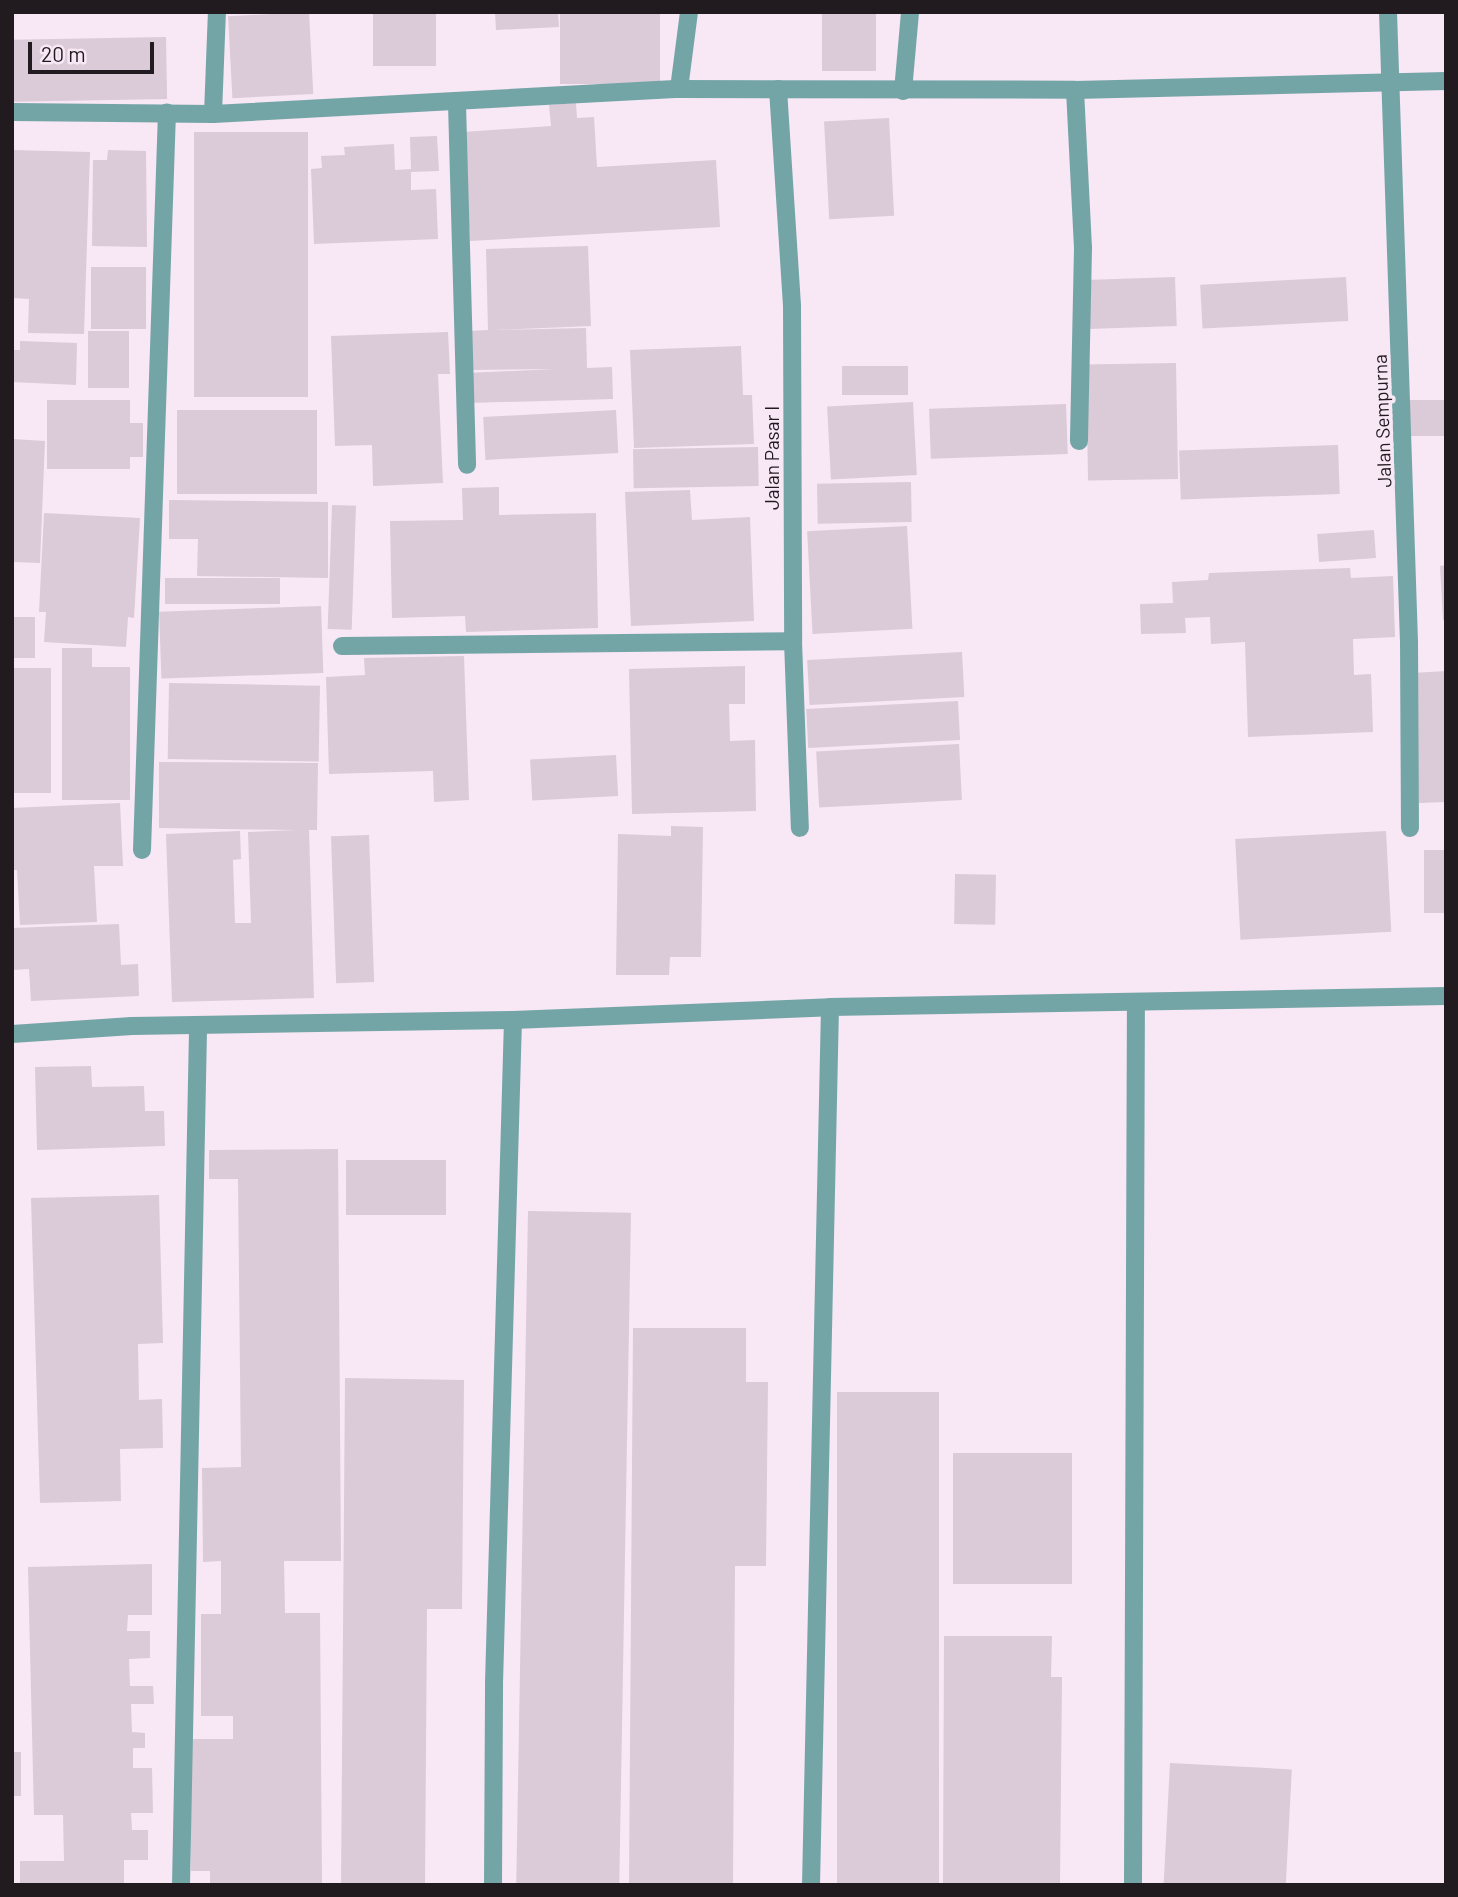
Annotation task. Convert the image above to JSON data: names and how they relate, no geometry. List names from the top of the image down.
{
  "streets": {
    "street": ["Jalan Sempurna", "Jalan Pasar I"]
  },
  "scale_bar": "20 m"
}
